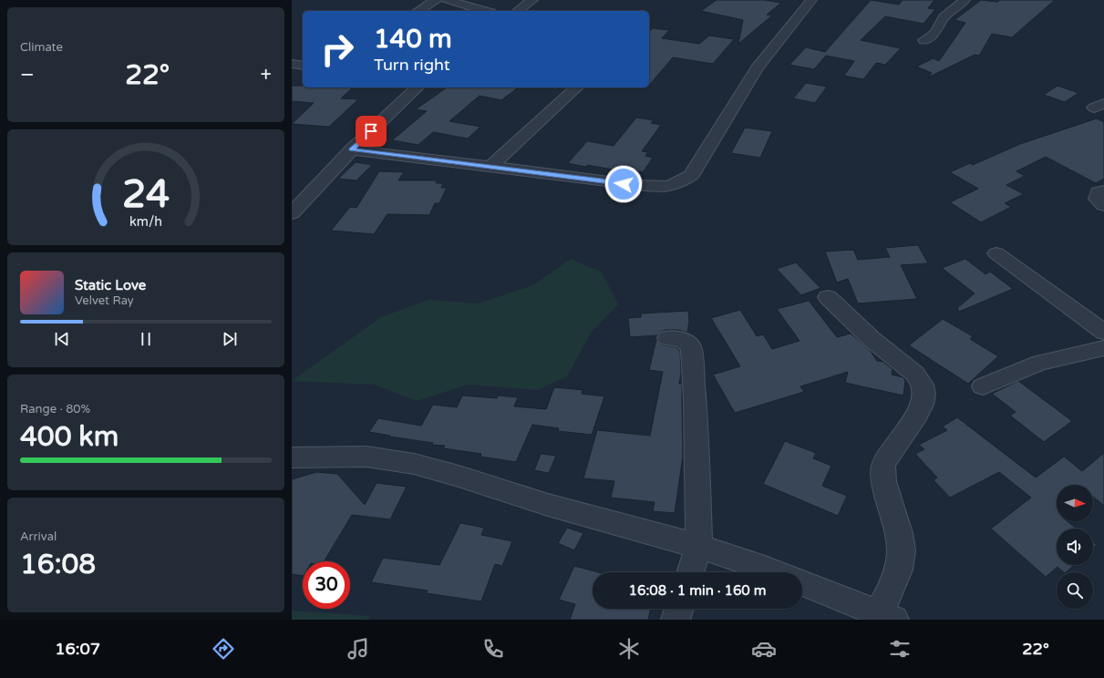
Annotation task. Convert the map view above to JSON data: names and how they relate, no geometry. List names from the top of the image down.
{
  "north": "right",
  "page": {
    "tile": [
      "Climate",
      ["Range · 80%", "400 km"],
      ["Arrival", "16:08"]
    ],
    "turn": ["140 m", "Turn right"],
    "heat": ["−", "22°", "+"],
    "song": ["Static Love", "Velvet Ray"],
    "limit": "30",
    "trip": "16:08 · 1 min · 160 m",
    "tabs": ["16:07", "22°"],
    "gauge": ["24", "km/h"]
  }
}
